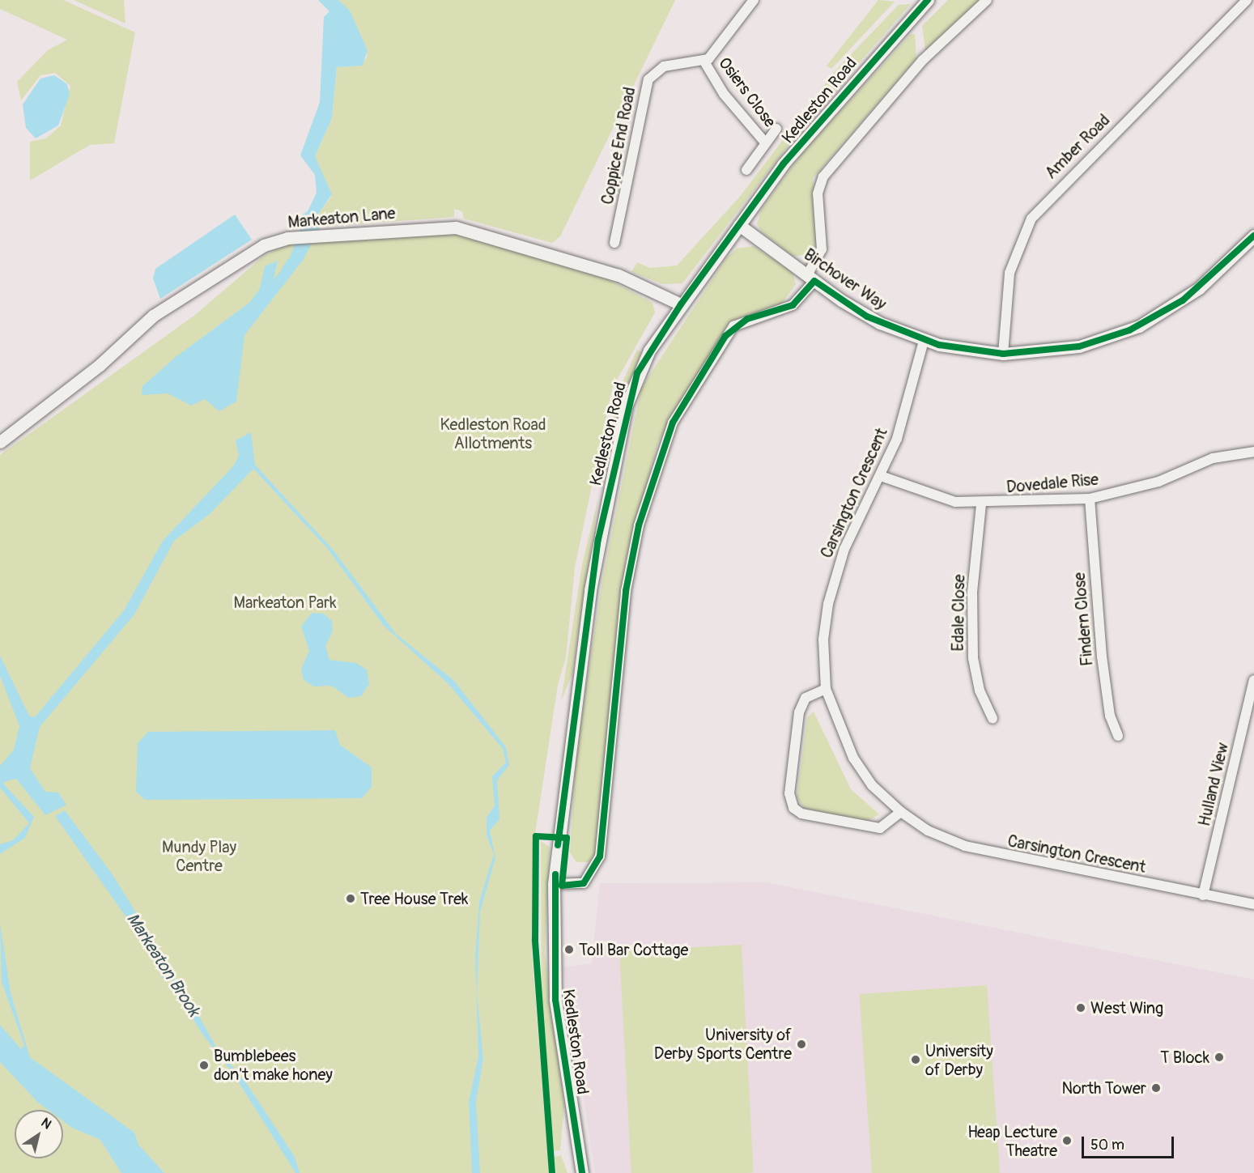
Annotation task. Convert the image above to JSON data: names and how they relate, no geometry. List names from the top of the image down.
{
  "streets": {
    "street": [
      "Osiers Close",
      "Kedleston Road",
      "Coppice End Road",
      "Amber Road",
      "Markeaton Lane",
      "Birchover Way",
      "Dovedale Rise",
      "Carsington Crescent",
      "Edale Close",
      "Findern Close",
      "Hulland View"
    ]
  },
  "crossings": [
    ["Osiers Close", "Coppice End Road"],
    ["Kedleston Road", "Markeaton Lane"],
    ["Kedleston Road", "Birchover Way"],
    ["Amber Road", "Birchover Way"],
    ["Birchover Way", "Carsington Crescent"],
    ["Dovedale Rise", "Carsington Crescent"],
    ["Dovedale Rise", "Edale Close"],
    ["Dovedale Rise", "Findern Close"],
    ["Carsington Crescent", "Hulland View"]
  ],
  "water": ["Markeaton Brook"],
  "parks": ["Kedleston Road Allotments", "Markeaton Park", "Mundy Play Centre"],
  "places": [
    "Tree House Trek",
    "Toll Bar Cottage",
    "West Wing",
    "University of Derby Sports Centre",
    "T Block",
    "University of Derby",
    "Bumblebees don't make honey",
    "North Tower",
    "Heap Lecture Theatre"
  ],
  "scale_bar": "50 m",
  "north": "top right"
}
